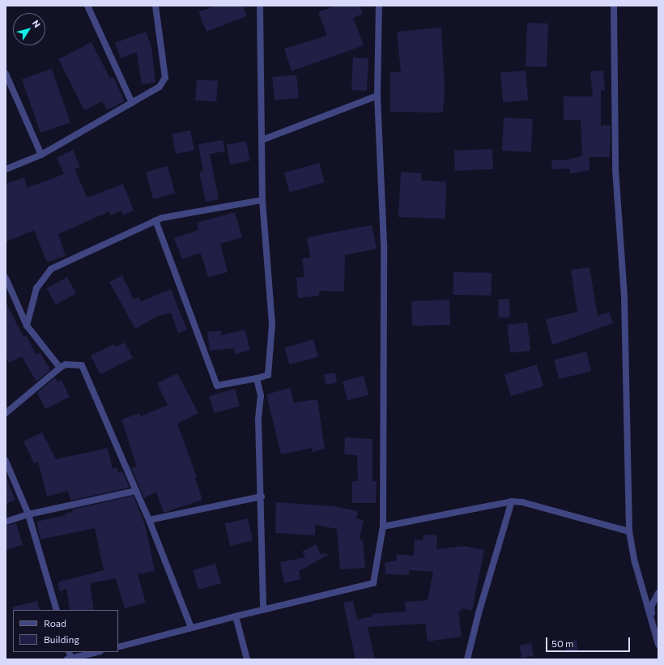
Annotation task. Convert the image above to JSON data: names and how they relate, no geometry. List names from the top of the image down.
{
  "legend": ["Road", "Building"],
  "scale_bar": "50 m",
  "north": "top right"
}
